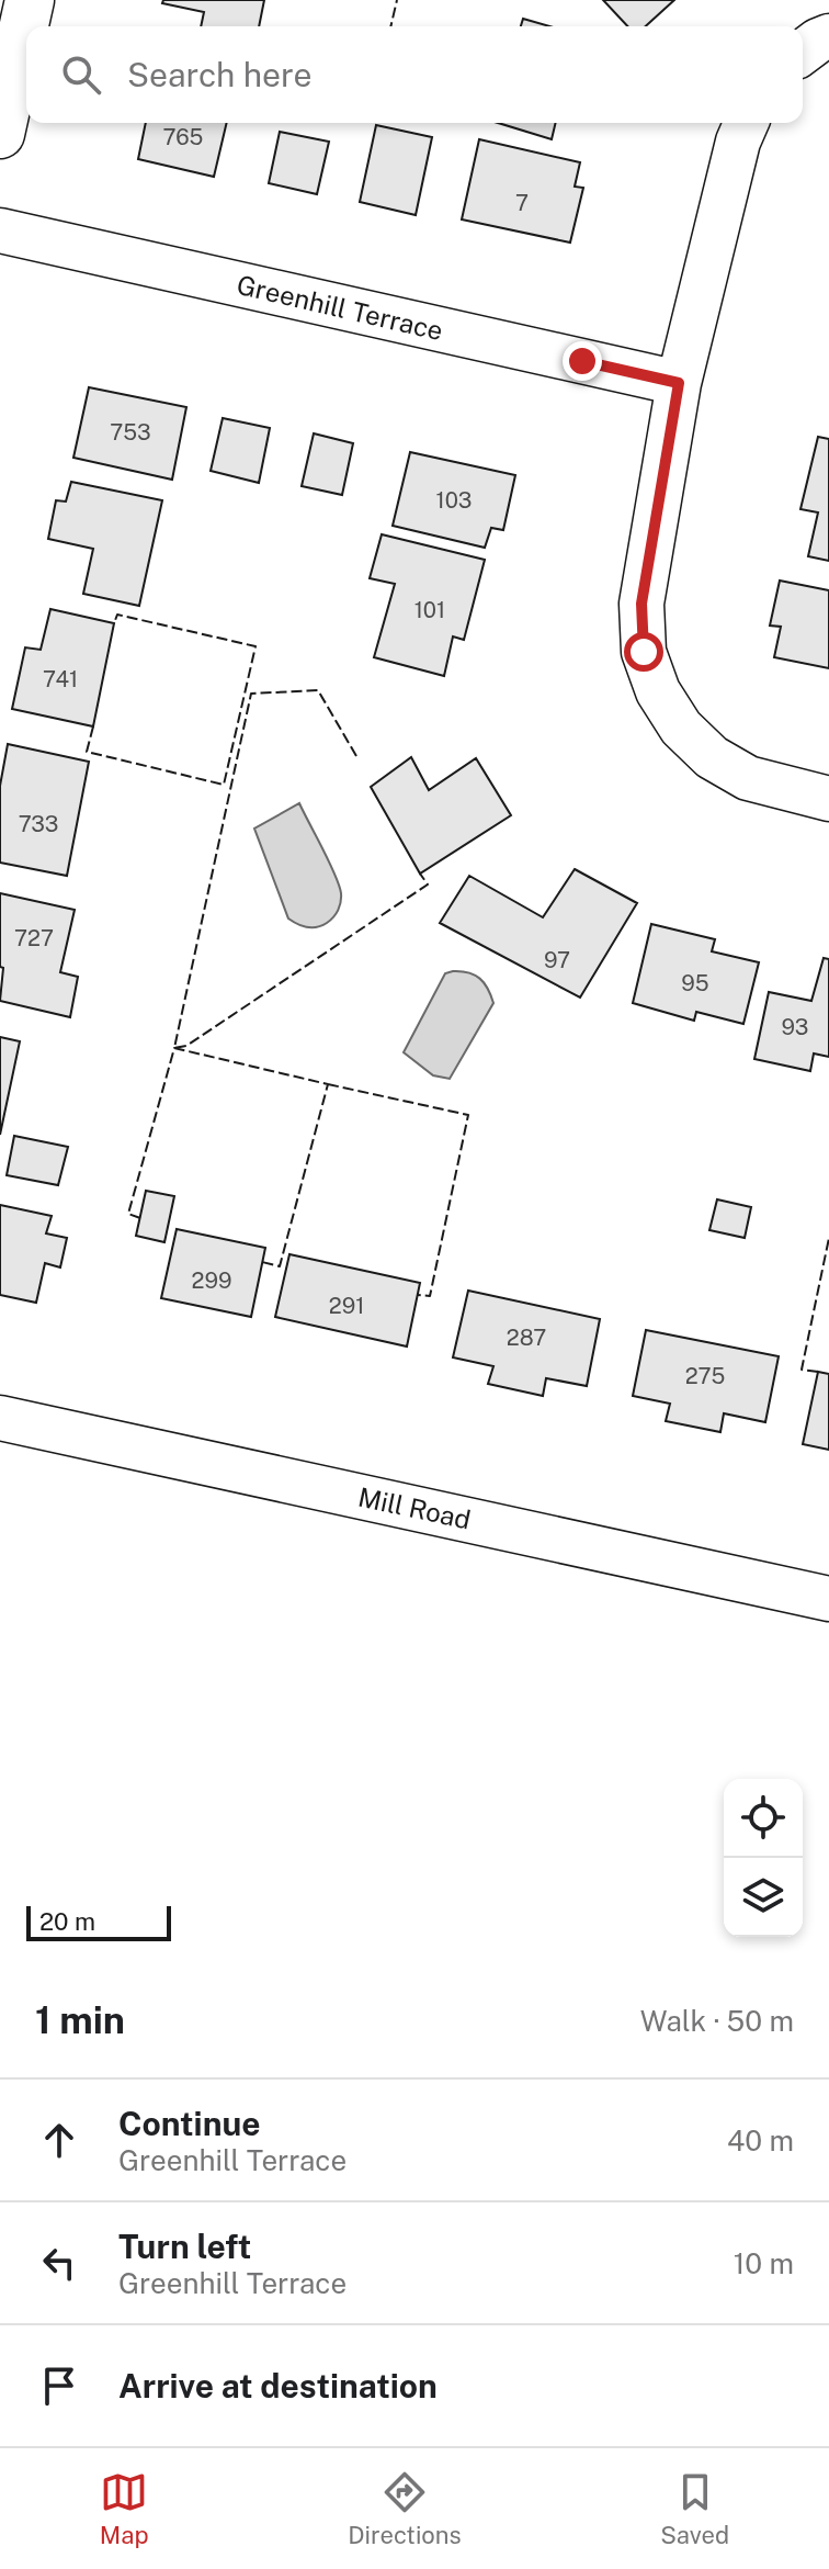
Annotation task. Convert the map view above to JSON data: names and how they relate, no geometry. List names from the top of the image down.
{
  "streets": {
    "street": ["Greenhill Terrace", "Mill Road"]
  },
  "house_numbers": [
    "765",
    "7",
    "753",
    "103",
    "101",
    "741",
    "733",
    "727",
    "97",
    "95",
    "93",
    "299",
    "291",
    "287",
    "275"
  ],
  "scale_bar": "20 m",
  "page": {
    "search": "Search here",
    "scale": "20 m",
    "heading": ["1 min", "Walk · 50 m"],
    "list": [
      ["Continue", "Greenhill Terrace", "40 m"],
      ["Turn left", "Greenhill Terrace", "10 m"],
      "Arrive at destination"
    ],
    "nav": ["Map", "Directions", "Saved"]
  }
}
